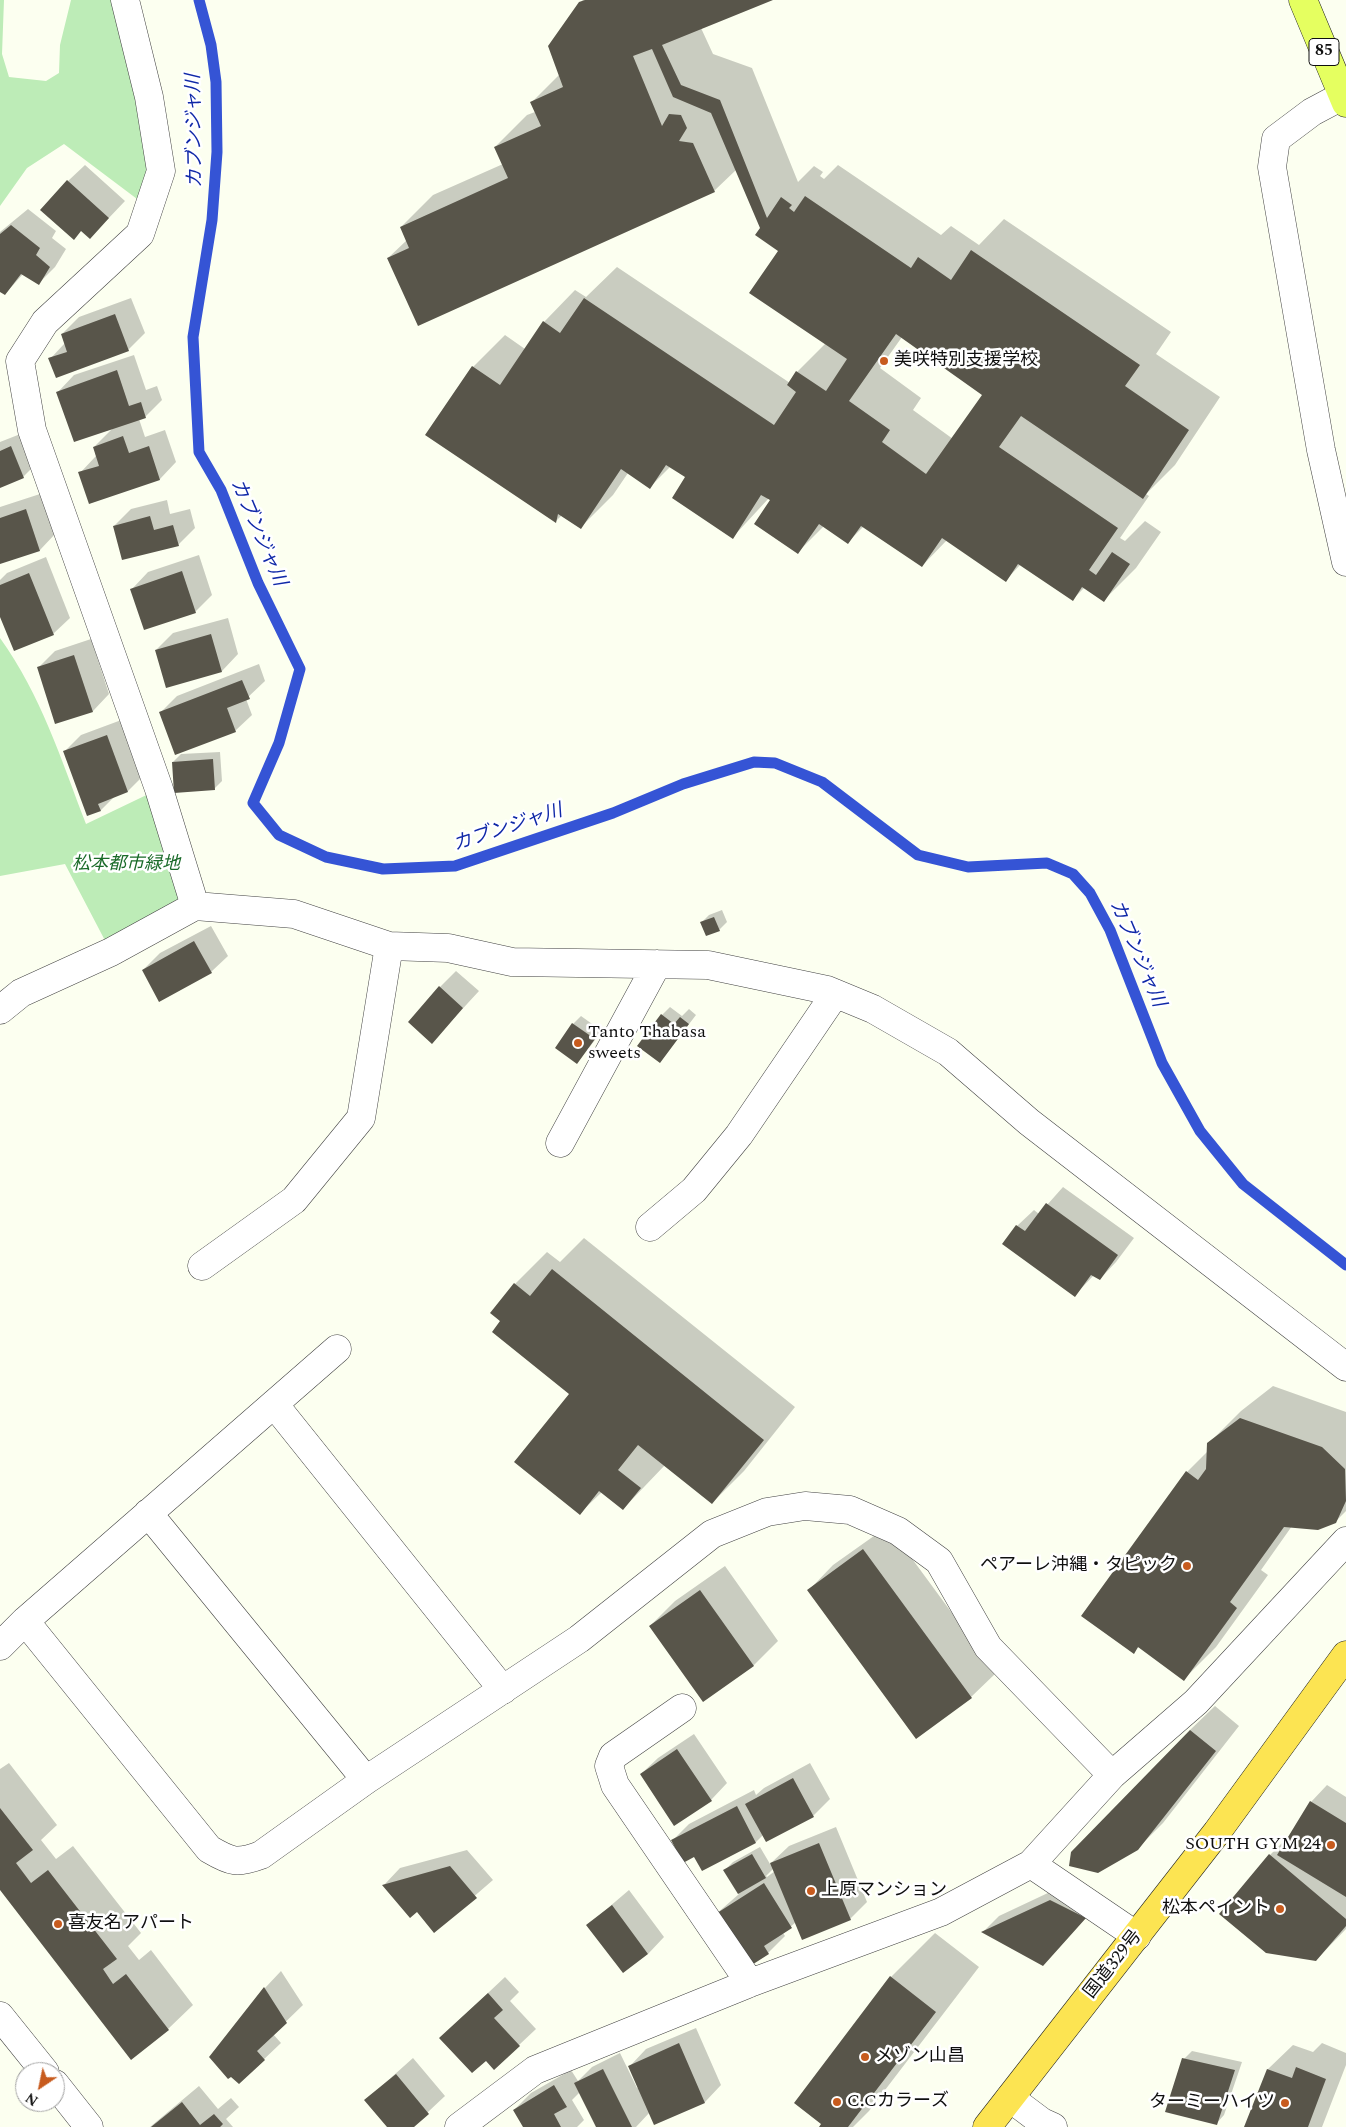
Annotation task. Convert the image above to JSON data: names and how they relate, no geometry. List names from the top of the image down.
{
  "streets": {
    "highway": ["国道329号"],
    "main road": ["85"]
  },
  "water": ["カブンジャ川"],
  "parks": ["松本都市緑地"],
  "places": [
    "美咲特別支援学校",
    "Tanto Thabasa sweets",
    "ペアーレ沖縄・タピック",
    "SOUTH GYM 24",
    "上原マンション",
    "松本ペイント",
    "喜友名アパート",
    "メゾン山昌",
    "C.Cカラーズ",
    "ターミーハイツ"
  ],
  "north": "bottom left"
}
